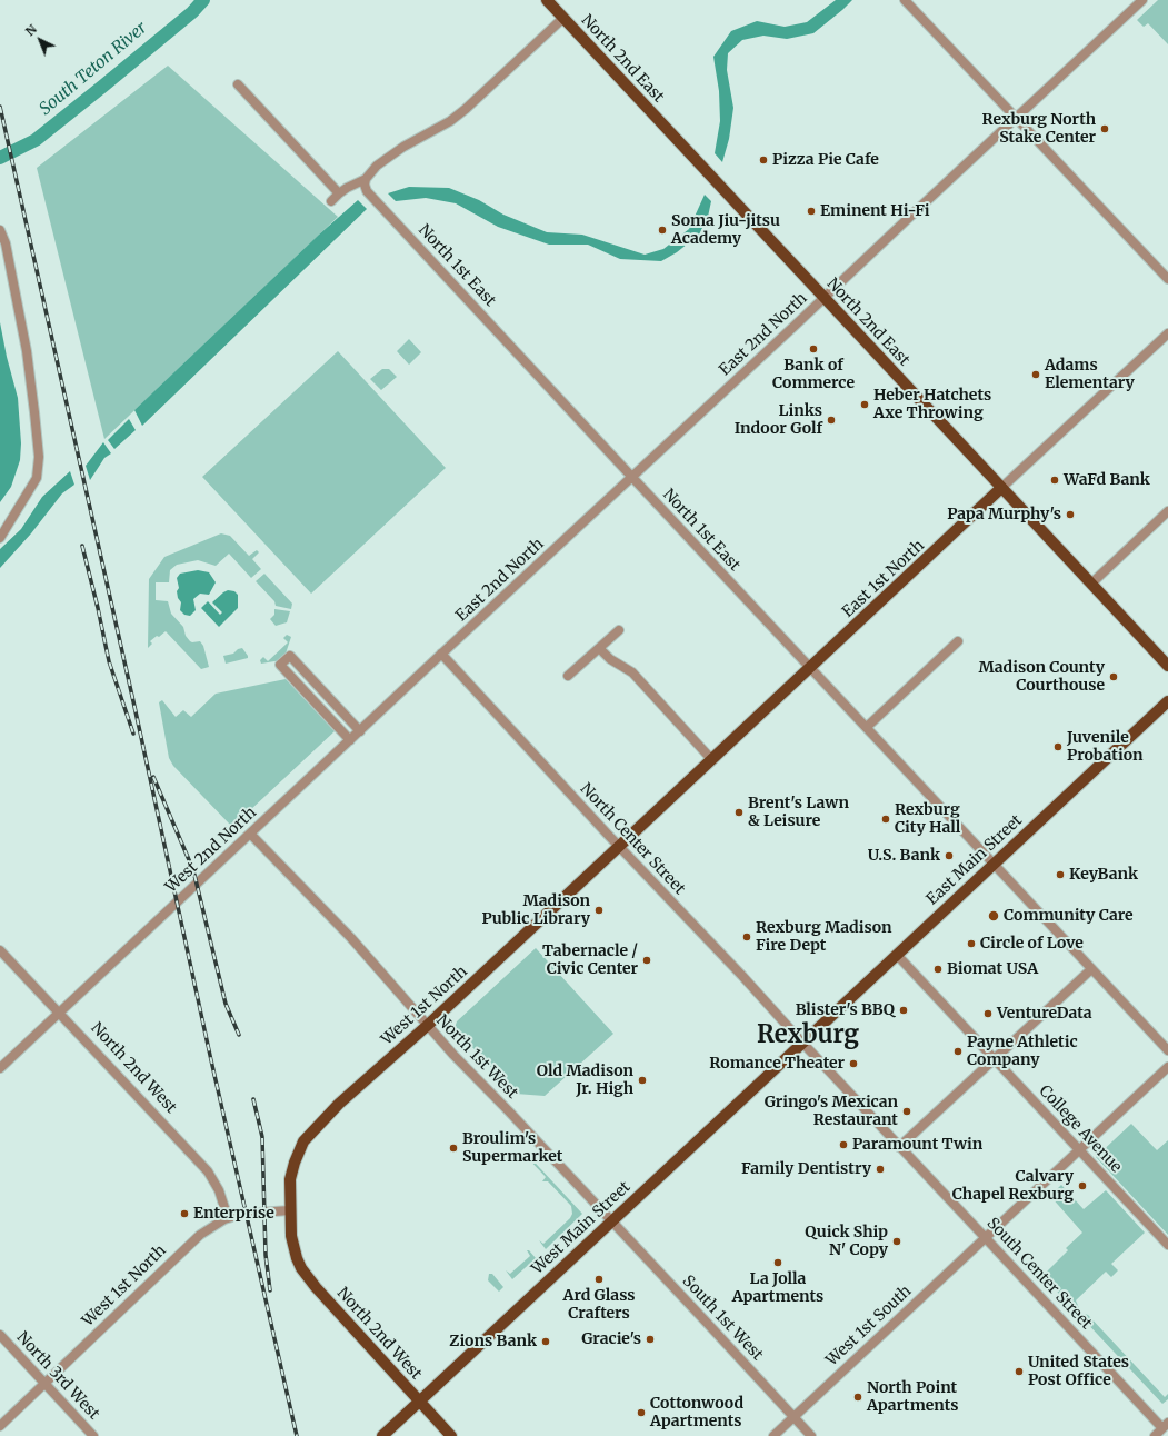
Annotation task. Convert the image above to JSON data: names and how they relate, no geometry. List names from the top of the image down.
{
  "streets": {
    "main road": [
      "North 2nd East",
      "East 1st North",
      "East Main Street",
      "West 1st North",
      "North 2nd West",
      "West Main Street"
    ],
    "street": [
      "North 1st East",
      "East 2nd North",
      "North Center Street",
      "West 2nd North",
      "North 1st West",
      "College Avenue",
      "South Center Street",
      "South 1st West",
      "West 1st South",
      "North 3rd West"
    ]
  },
  "crossings": [
    ["North 2nd East", "East 2nd North"],
    ["North 2nd East", "East 1st North"],
    ["North 1st East", "East 2nd North"],
    ["North 1st East", "East 1st North"],
    ["North 1st East", "East Main Street"],
    ["East 2nd North", "North Center Street"],
    ["East 2nd North", "West 2nd North"],
    ["East 1st North", "North Center Street"],
    ["East 1st North", "West 1st North"],
    ["North Center Street", "West 2nd North"],
    ["North Center Street", "East Main Street"],
    ["North Center Street", "West 1st North"],
    ["North Center Street", "West Main Street"],
    ["North Center Street", "South Center Street"],
    ["West 2nd North", "North 1st West"],
    ["West 2nd North", "North 2nd West"],
    ["East Main Street", "College Avenue"],
    ["East Main Street", "West Main Street"],
    ["East Main Street", "South Center Street"],
    ["West 1st North", "North 1st West"],
    ["West 1st North", "North 2nd West"],
    ["West 1st North", "North 3rd West"],
    ["North 1st West", "West Main Street"],
    ["North 1st West", "South 1st West"],
    ["North 2nd West", "West Main Street"],
    ["College Avenue", "West 1st South"],
    ["West Main Street", "South Center Street"],
    ["West Main Street", "South 1st West"],
    ["South Center Street", "West 1st South"],
    ["South 1st West", "West 1st South"]
  ],
  "districts": ["Rexburg"],
  "water": ["South Teton River"],
  "places": [
    "Rexburg North Stake Center",
    "Pizza Pie Cafe",
    "Eminent Hi-Fi",
    "Soma Jiu-jitsu Academy",
    "Bank of Commerce",
    "Adams Elementary",
    "Heber Hatchets Axe Throwing",
    "Links Indoor Golf",
    "WaFd Bank",
    "Papa Murphy's",
    "Madison County Courthouse",
    "Juvenile Probation",
    "Brent's Lawn & Leisure",
    "Rexburg City Hall",
    "U.S. Bank",
    "KeyBank",
    "Madison Public Library",
    "Community Care",
    "Rexburg Madison Fire Dept",
    "Circle of Love",
    "Tabernacle / Civic Center",
    "Biomat USA",
    "Blister's BBQ",
    "VentureData",
    "Payne Athletic Company",
    "Romance Theater",
    "Old Madison Jr. High",
    "Gringo's Mexican Restaurant",
    "Paramount Twin",
    "Broulim's Supermarket",
    "Family Dentistry",
    "Calvary Chapel Rexburg",
    "Enterprise",
    "Quick Ship N' Copy",
    "La Jolla Apartments",
    "Ard Glass Crafters",
    "Gracie's",
    "Zions Bank",
    "United States Post Office",
    "North Point Apartments",
    "Cottonwood Apartments"
  ],
  "north": "top left"
}
